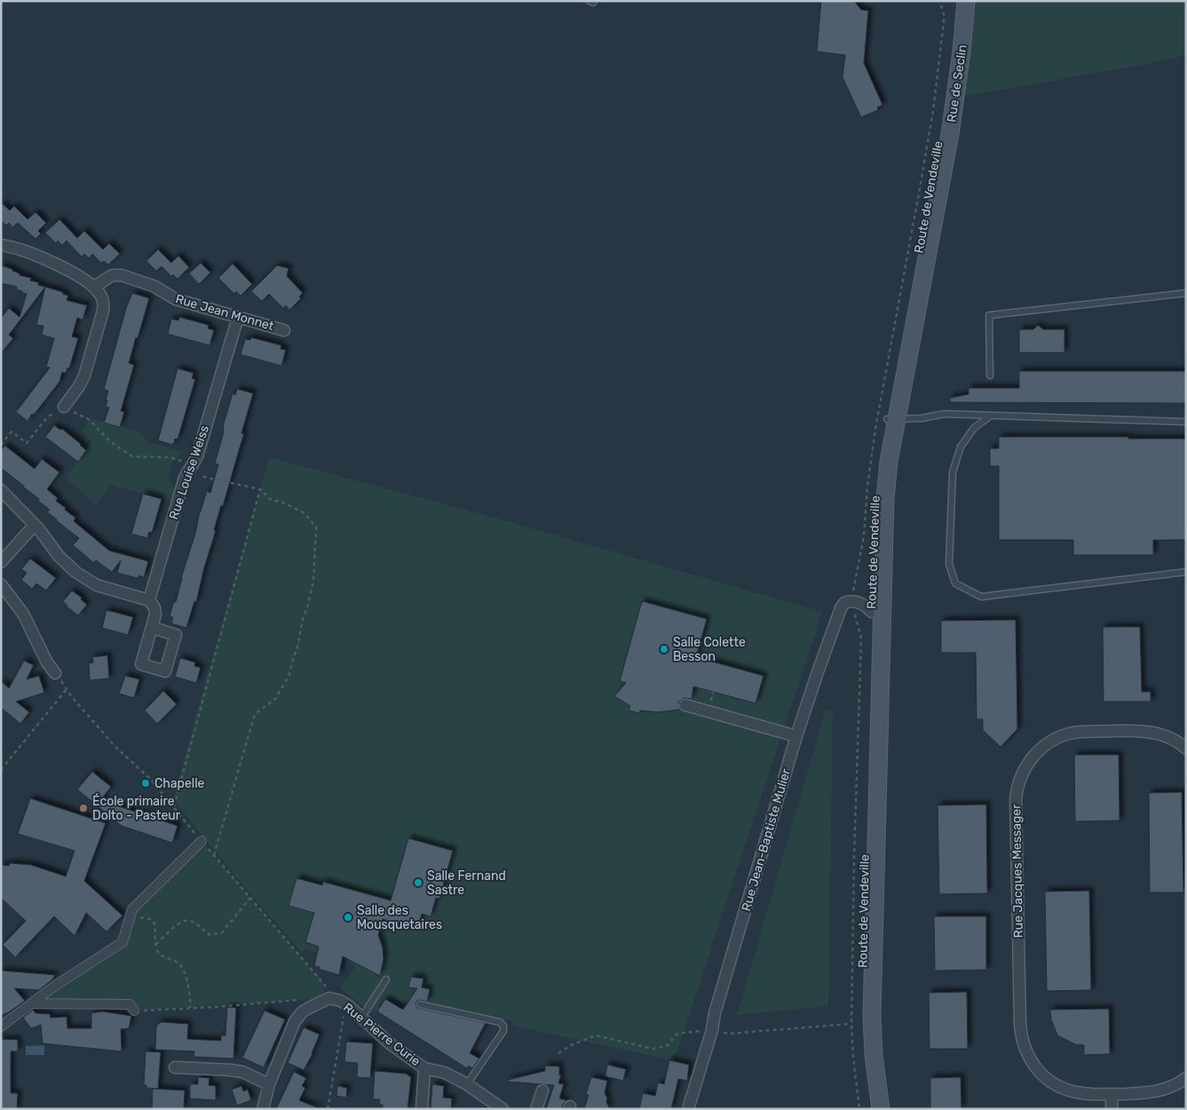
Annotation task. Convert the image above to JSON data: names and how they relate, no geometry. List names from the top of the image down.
{
  "streets": {
    "main road": ["Rue de Seclin", "Route de Vendeville"],
    "street": [
      "Rue Jean Monnet",
      "Rue Louise Weiss",
      "Rue Jean-Baptiste Mulier",
      "Rue Jacques Messager",
      "Rue Pierre Curie"
    ]
  },
  "crossings": [
    ["Rue de Seclin", "Route de Vendeville"],
    ["Route de Vendeville", "Rue Jean-Baptiste Mulier"],
    ["Rue Jean Monnet", "Rue Louise Weiss"]
  ],
  "places": [
    "Salle Colette Besson",
    "Chapelle",
    "École primaire Dolto - Pasteur",
    "Salle Fernand Sastre",
    "Salle des Mousquetaires"
  ]
}
